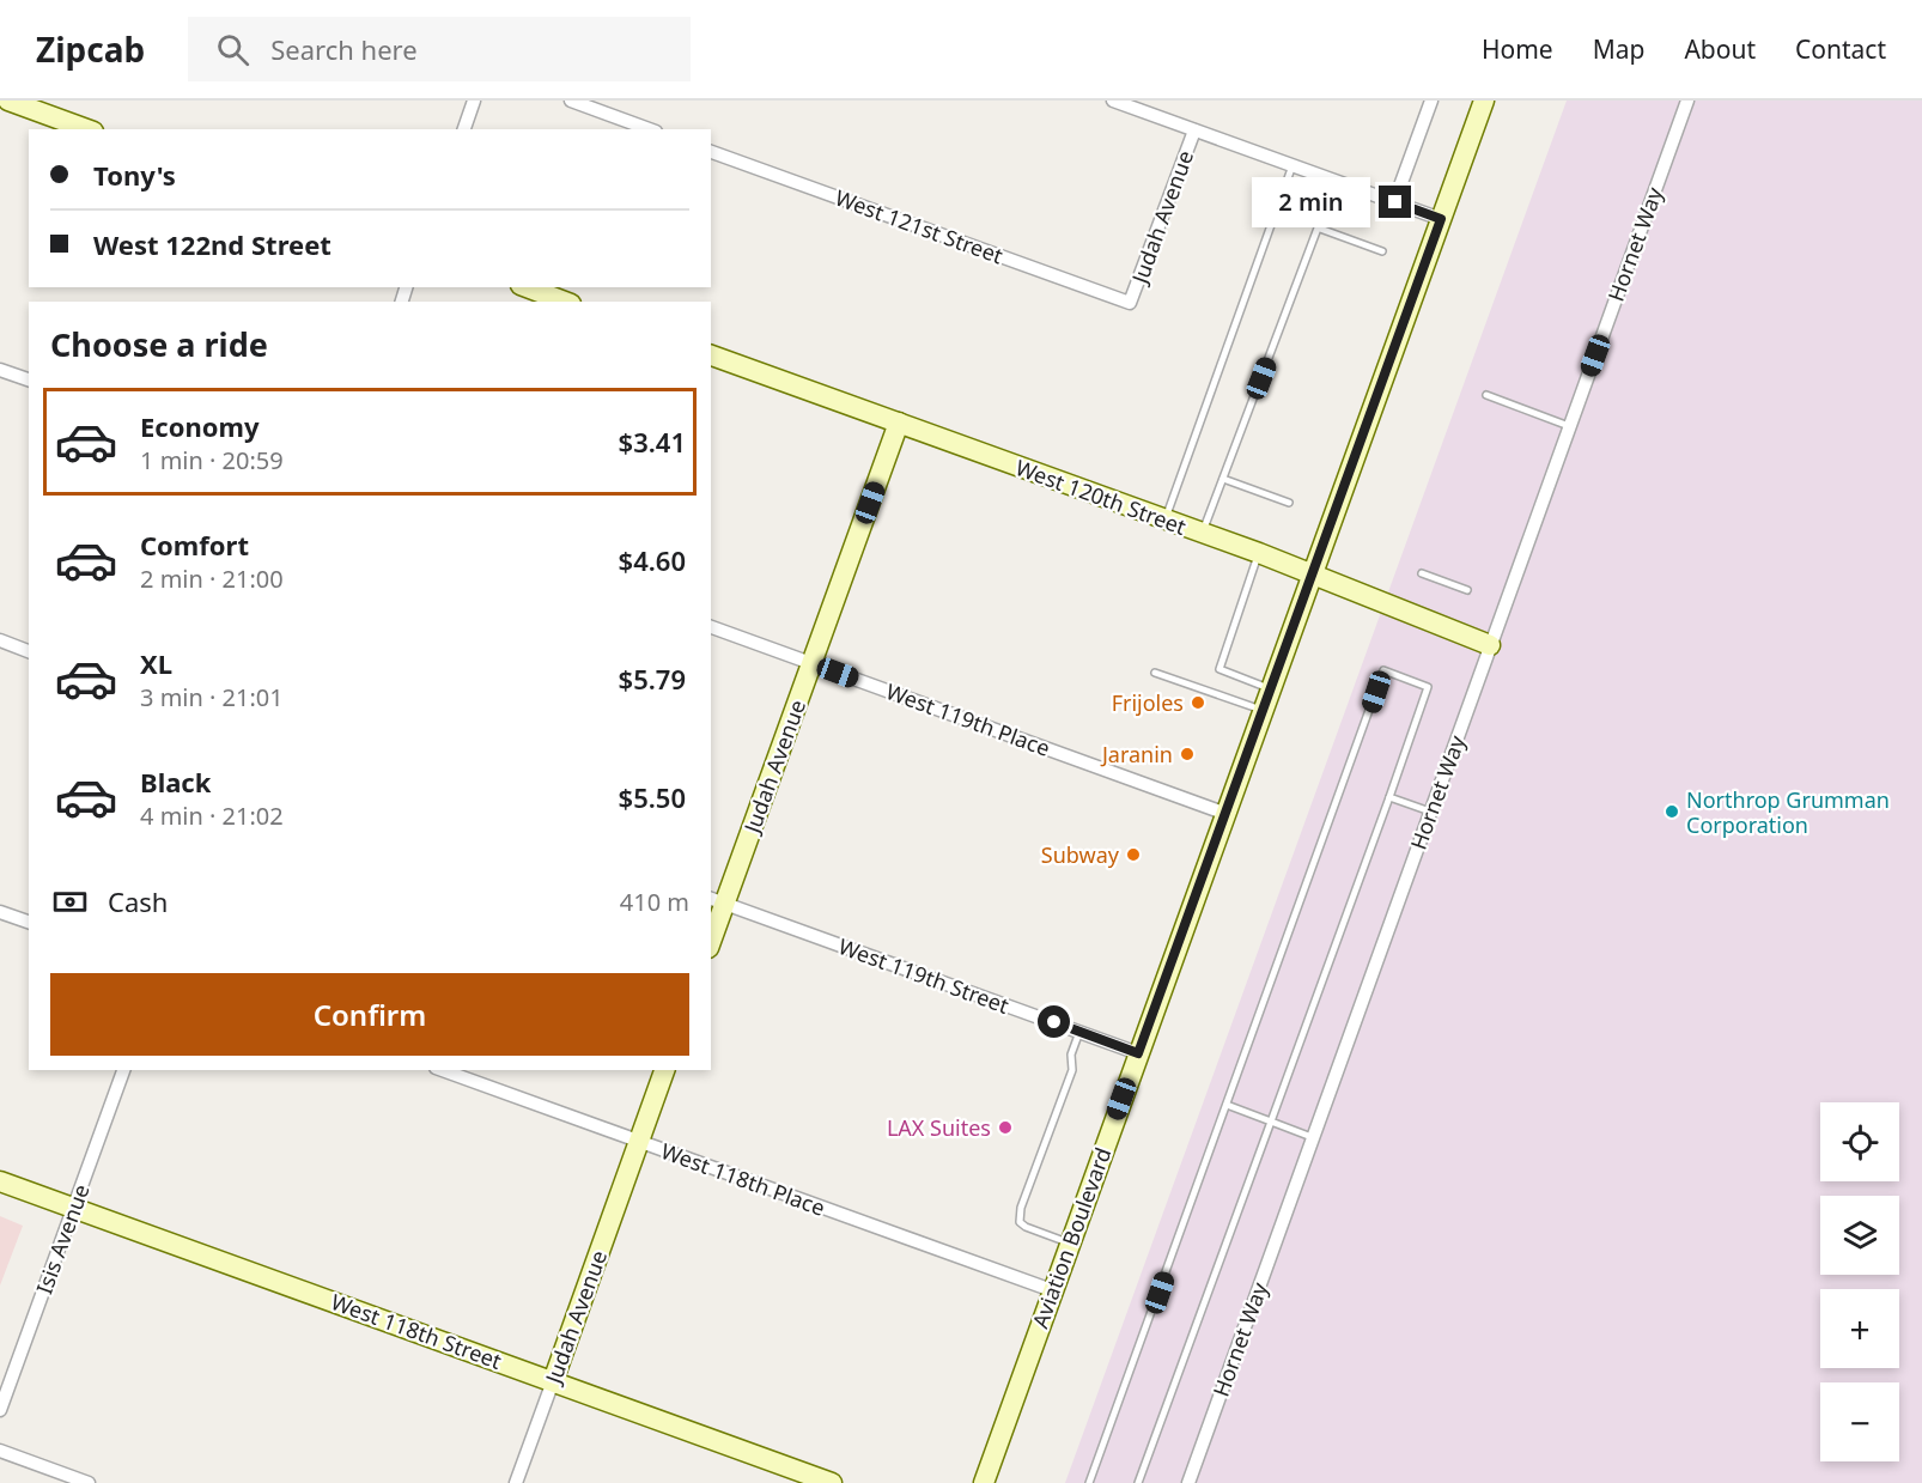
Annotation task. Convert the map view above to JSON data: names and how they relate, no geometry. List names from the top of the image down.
{
  "streets": {
    "main road": [
      "Judah Avenue",
      "West 120th Street",
      "Aviation Boulevard",
      "West 118th Street"
    ],
    "street": [
      "West 121st Street",
      "Hornet Way",
      "West 119th Place",
      "West 119th Street",
      "West 118th Place",
      "Isis Avenue"
    ]
  },
  "crossings": [
    ["Judah Avenue", "West 121st Street"],
    ["Judah Avenue", "West 120th Street"],
    ["Judah Avenue", "West 119th Place"],
    ["Judah Avenue", "West 119th Street"],
    ["Judah Avenue", "West 118th Place"],
    ["Judah Avenue", "West 118th Street"],
    ["Hornet Way", "West 120th Street"],
    ["West 120th Street", "Aviation Boulevard"],
    ["West 119th Place", "Aviation Boulevard"],
    ["West 119th Street", "Aviation Boulevard"],
    ["West 118th Place", "Aviation Boulevard"],
    ["Isis Avenue", "West 118th Street"]
  ],
  "places": [
    "Frijoles",
    "Jaranin",
    "Northrop Grumman Corporation",
    "Subway",
    "LAX Suites"
  ],
  "page": {
    "header": "Zipcab",
    "search": "Search here",
    "nav": [
      "Home",
      "Map",
      "About",
      "Contact"
    ],
    "banner": ["Tony's", "West 122nd Street"],
    "bubble": "2 min",
    "heading": "Choose a ride",
    "list": [
      {
        "name": "Economy",
        "note": "1 min · 20:59",
        "value": "$3.41"
      },
      {
        "name": "Comfort",
        "note": "2 min · 21:00",
        "value": "$4.60"
      },
      {
        "name": "XL",
        "note": "3 min · 21:01",
        "value": "$5.79"
      },
      {
        "name": "Black",
        "note": "4 min · 21:02",
        "value": "$5.50"
      }
    ],
    "pay": ["Cash", "410 m"],
    "buttons": "Confirm",
    "map_buttons": ["+", "−"]
  }
}
